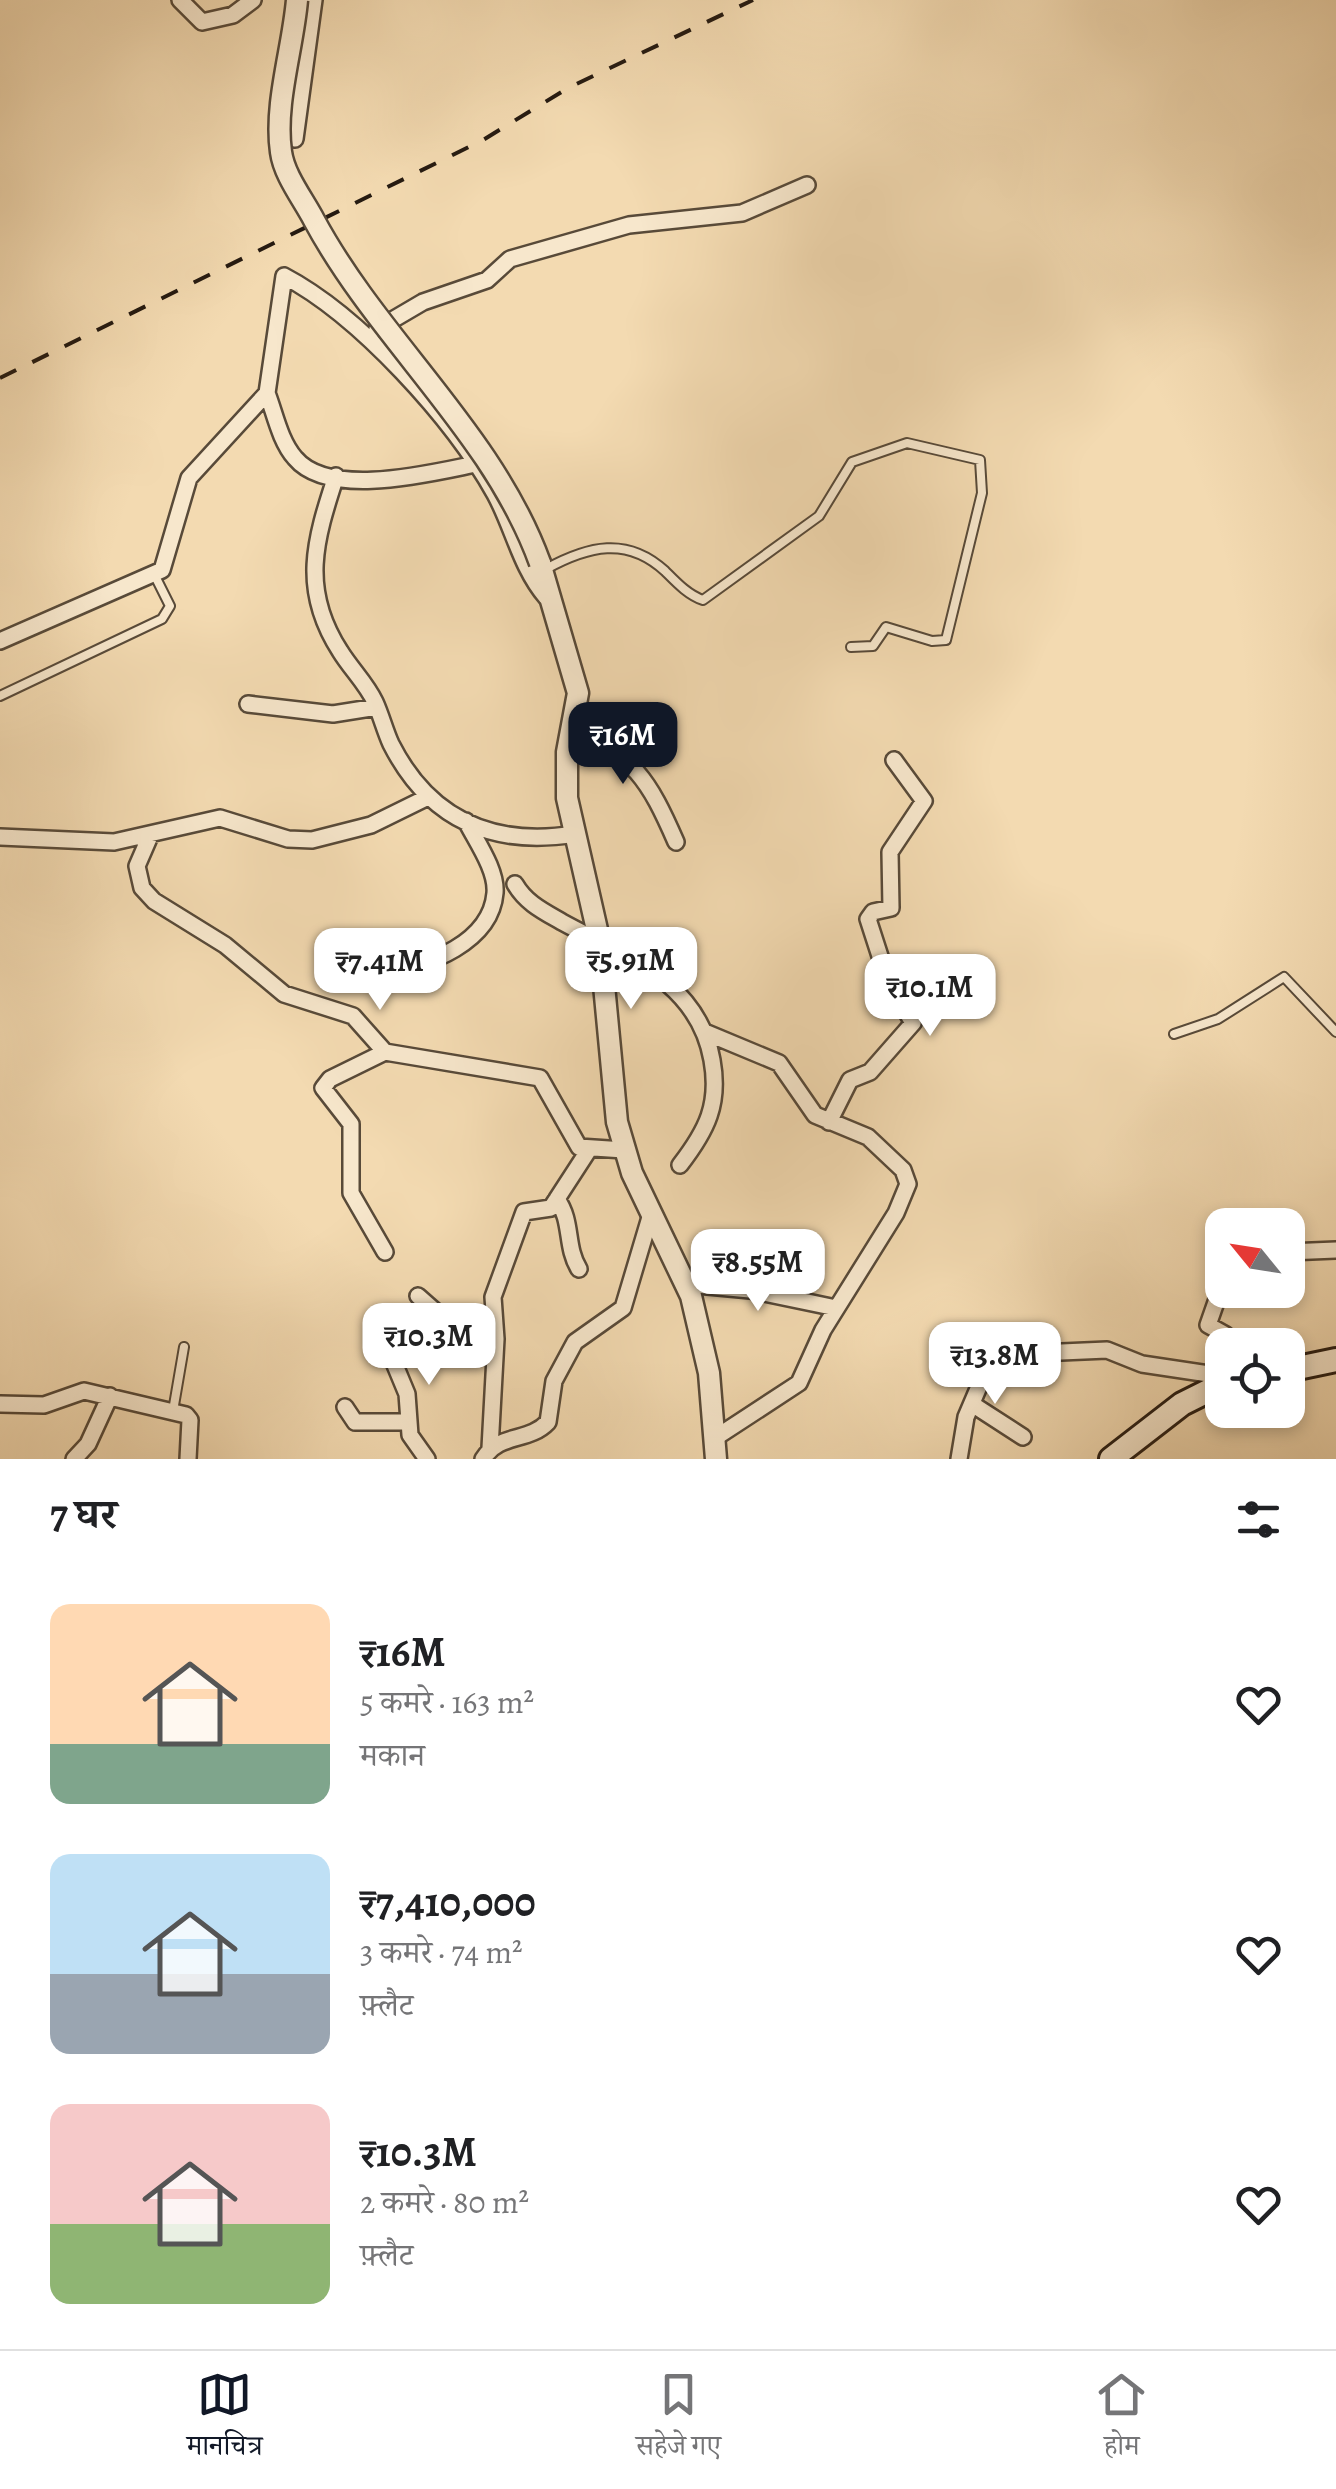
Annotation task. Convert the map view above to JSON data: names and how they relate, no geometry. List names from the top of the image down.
{
  "north": "top left",
  "page": {
    "price": [
      "₹16M",
      "₹5.91M",
      "₹7.41M",
      "₹10.1M",
      "₹8.55M",
      "₹10.3M",
      "₹13.8M"
    ],
    "heading": "7 घर",
    "list": [
      {
        "name": "₹16M",
        "note": "5 कमरे · 163 m² · मकान"
      },
      {
        "name": "₹7,410,000",
        "note": "3 कमरे · 74 m² · फ़्लैट"
      },
      {
        "name": "₹10.3M",
        "note": "2 कमरे · 80 m² · फ़्लैट"
      }
    ],
    "tabs": ["मानचित्र", "सहेजे गए", "होम"]
  }
}
